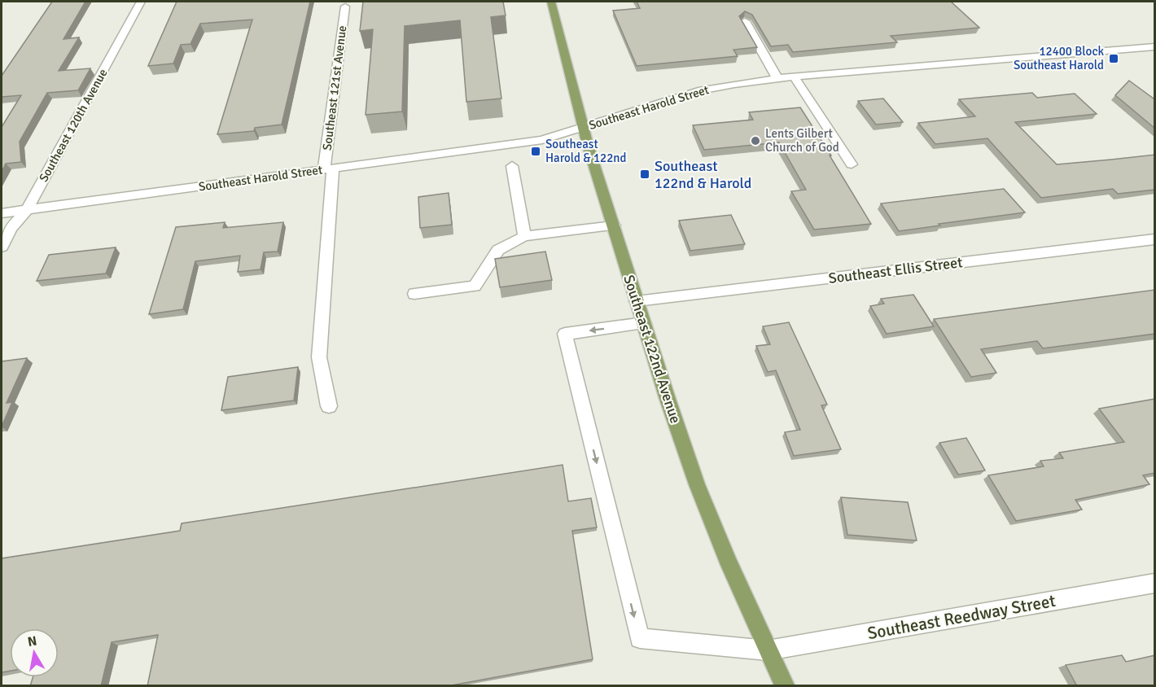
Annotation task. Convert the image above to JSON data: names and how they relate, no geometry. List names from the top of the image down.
{
  "streets": {
    "main road": ["Southeast 122nd Avenue"],
    "street": [
      "Southeast 121st Avenue",
      "Southeast Harold Street",
      "Southeast 120th Avenue",
      "Southeast Ellis Street",
      "Southeast Reedway Street"
    ]
  },
  "crossings": [
    ["Southeast 121st Avenue", "Southeast Harold Street"],
    ["Southeast Harold Street", "Southeast 120th Avenue"],
    ["Southeast Harold Street", "Southeast 122nd Avenue"],
    ["Southeast Ellis Street", "Southeast 122nd Avenue"],
    ["Southeast 122nd Avenue", "Southeast Reedway Street"]
  ],
  "places": {
    "transit": ["12400 Block Southeast Harold", "Southeast Harold & 122nd", "Southeast 122nd & Harold"],
    "other": ["Lents Gilbert Church of God"]
  },
  "north": "top"
}
